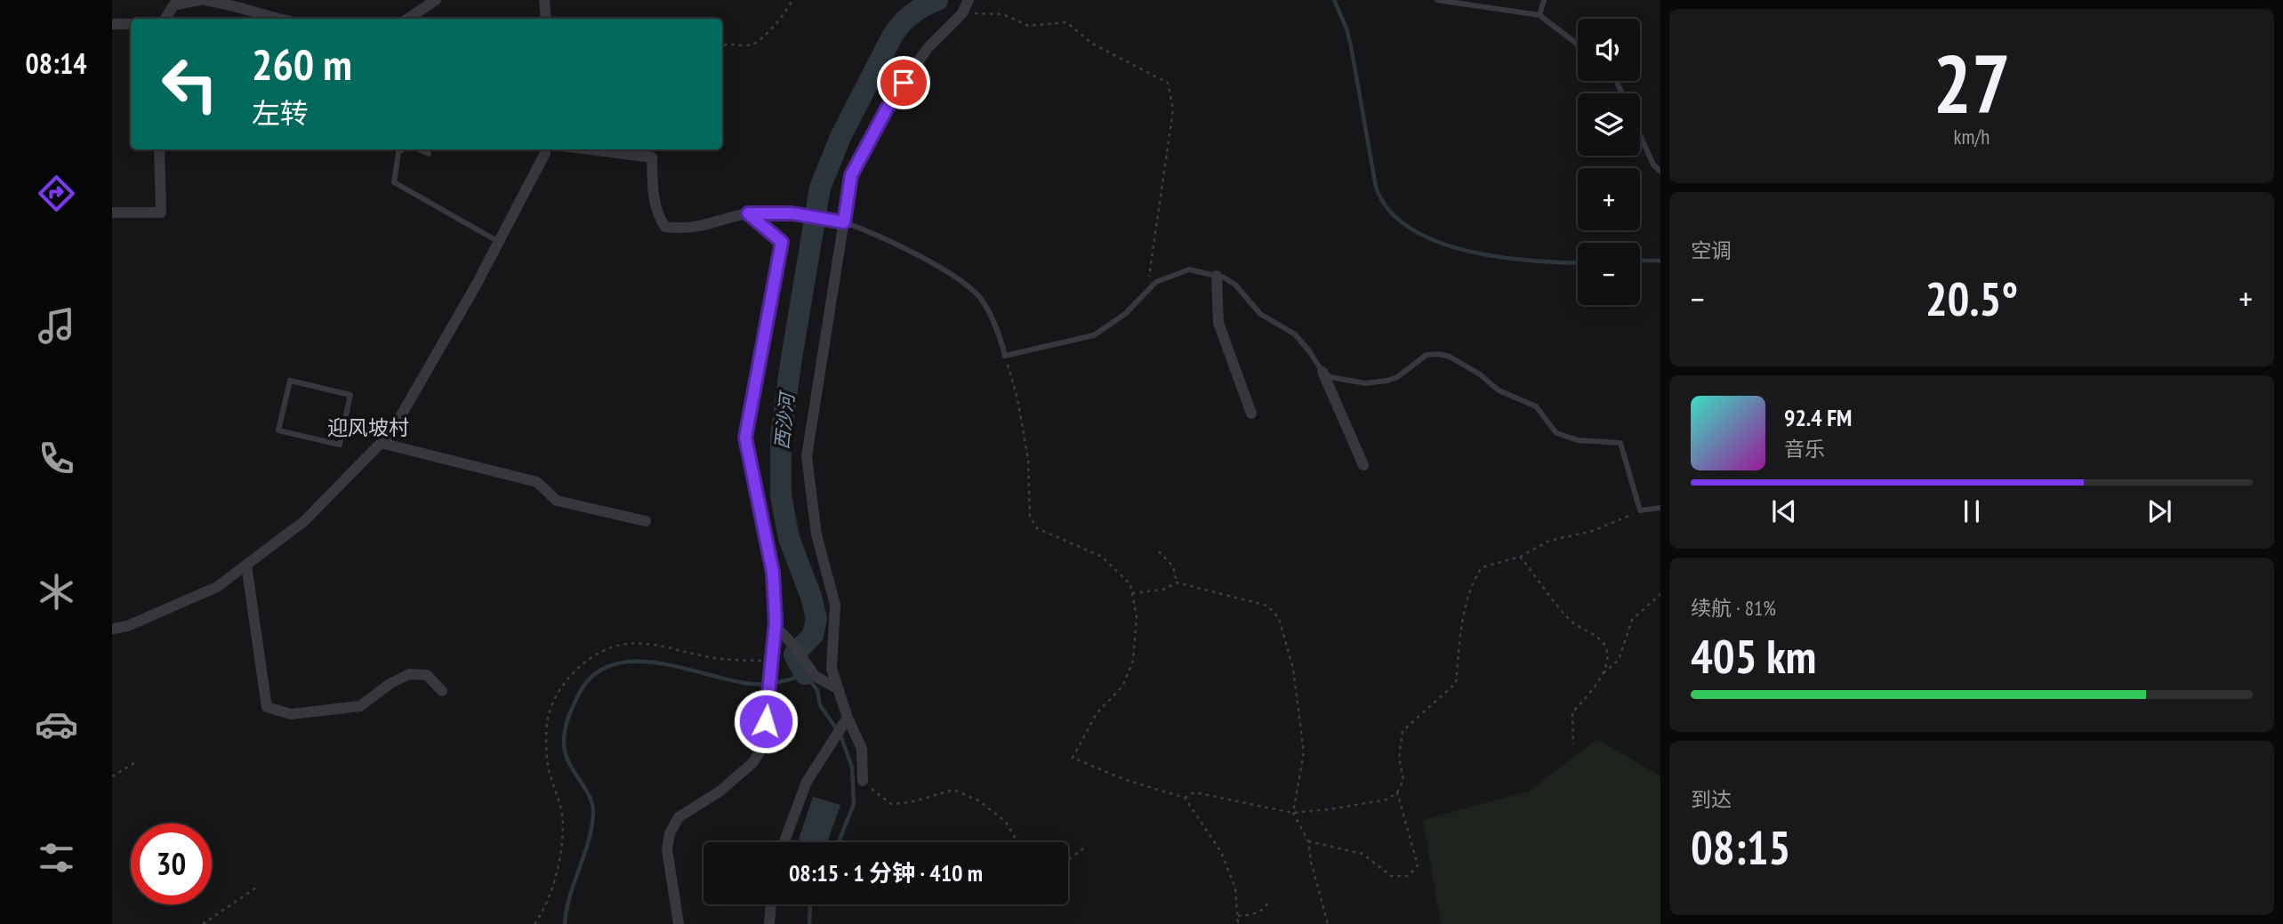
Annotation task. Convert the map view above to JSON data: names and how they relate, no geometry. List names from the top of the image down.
{
  "districts": ["迎风坡村"],
  "water": ["西沙河"],
  "page": {
    "tabs": "08:14",
    "tile": [
      ["27", "km/h"],
      "空调",
      ["续航 · 81%", "405 km"],
      ["到达", "08:15"]
    ],
    "map_buttons": ["+", "−"],
    "turn": ["260 m", "左转"],
    "heat": ["−", "20.5°", "+"],
    "song": ["92.4 FM", "音乐"],
    "limit": "30",
    "trip": "08:15 · 1 分钟 · 410 m"
  }
}
